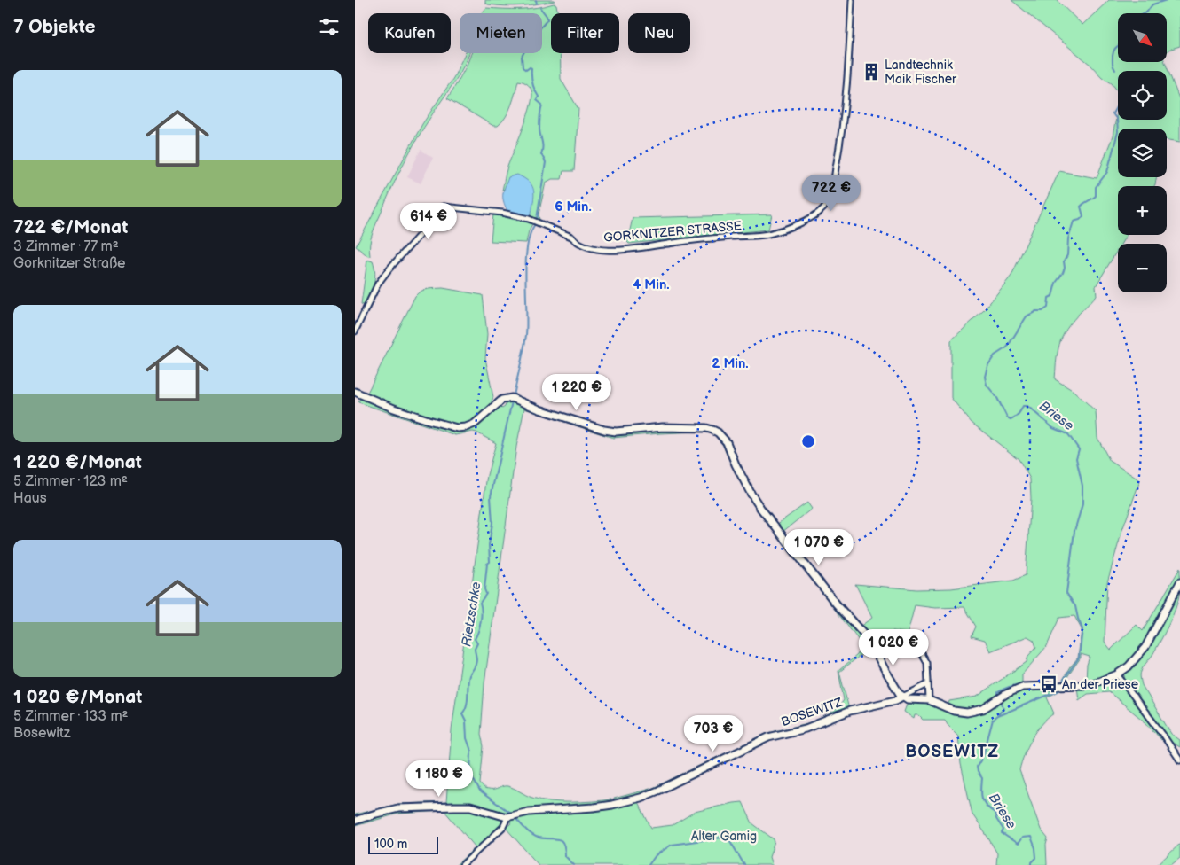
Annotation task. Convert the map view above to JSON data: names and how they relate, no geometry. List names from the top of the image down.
{
  "streets": {
    "street": ["GORKNITZER STRASSE", "BOSEWITZ"]
  },
  "districts": ["BOSEWITZ"],
  "water": ["Briese", "Rietzschke"],
  "parks": ["Alter Gamig"],
  "places": {
    "building": ["Landtechnik Maik Fischer"],
    "bus stop": ["An der Priese"]
  },
  "scale_bar": "100 m",
  "north": "bottom right",
  "page": {
    "heading": "7 Objekte",
    "map_buttons": ["+", "−"],
    "chip": [
      "Kaufen",
      "Mieten",
      "Filter",
      "Neu"
    ],
    "list": [
      {
        "name": "722 €/Monat",
        "note": "3 Zimmer · 77 m² · Gorknitzer Straße"
      },
      {
        "name": "1 220 €/Monat",
        "note": "5 Zimmer · 123 m² · Haus"
      },
      {
        "name": "1 020 €/Monat",
        "note": "5 Zimmer · 133 m² · Bosewitz"
      }
    ],
    "price": [
      "722 €",
      "614 €",
      "1 220 €",
      "1 070 €",
      "1 020 €",
      "703 €",
      "1 180 €"
    ],
    "scale": "100 m"
  },
  "rings": ["6 Min.", "4 Min.", "2 Min."]
}
